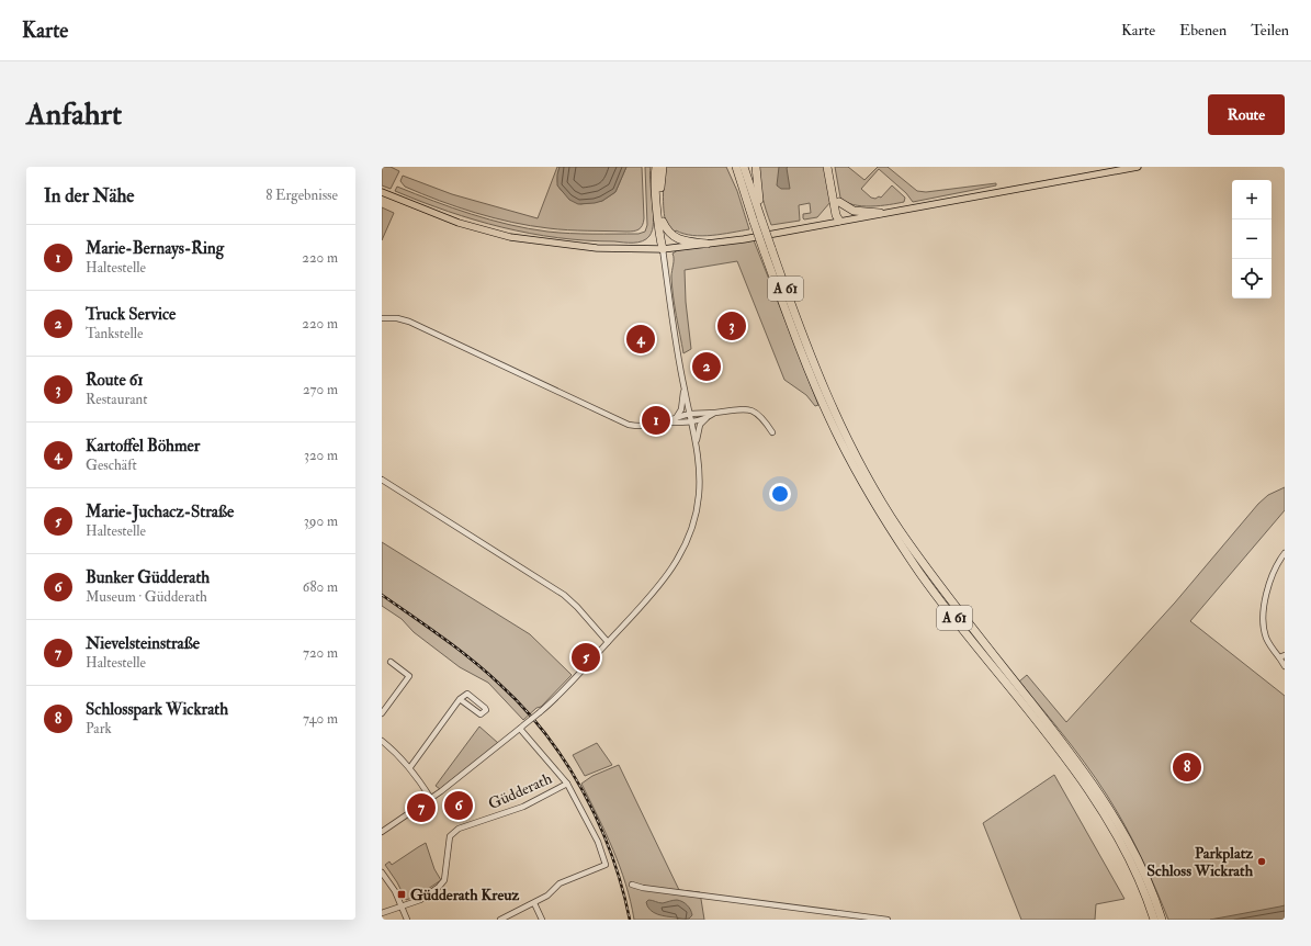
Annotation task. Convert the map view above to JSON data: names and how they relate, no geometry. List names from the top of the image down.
{
  "streets": {
    "highway": ["A 61"],
    "street": ["Güdderath"]
  },
  "places": {
    "other": ["Parkplatz Schloss Wickrath"],
    "transit": ["Güdderath Kreuz"]
  },
  "page": {
    "header": "Karte",
    "nav": ["Karte", "Ebenen", "Teilen"],
    "buttons": "Route",
    "title": "Anfahrt",
    "heading": ["In der Nähe", "8 Ergebnisse"],
    "map_buttons": ["+", "−"],
    "list": [
      {
        "mark": "1",
        "name": "Marie-Bernays-Ring",
        "note": "Haltestelle",
        "value": "220 m"
      },
      {
        "mark": "2",
        "name": "Truck Service",
        "note": "Tankstelle",
        "value": "220 m"
      },
      {
        "mark": "3",
        "name": "Route 61",
        "note": "Restaurant",
        "value": "270 m"
      },
      {
        "mark": "4",
        "name": "Kartoffel Böhmer",
        "note": "Geschäft",
        "value": "320 m"
      },
      {
        "mark": "5",
        "name": "Marie-Juchacz-Straße",
        "note": "Haltestelle",
        "value": "390 m"
      },
      {
        "mark": "6",
        "name": "Bunker Güdderath",
        "note": "Museum · Güdderath",
        "value": "680 m"
      },
      {
        "mark": "7",
        "name": "Nievelsteinstraße",
        "note": "Haltestelle",
        "value": "720 m"
      },
      {
        "mark": "8",
        "name": "Schlosspark Wickrath",
        "note": "Park",
        "value": "740 m"
      }
    ],
    "pins": [
      "3",
      "4",
      "2",
      "1",
      "5",
      "8",
      "6",
      "7"
    ]
  }
}
